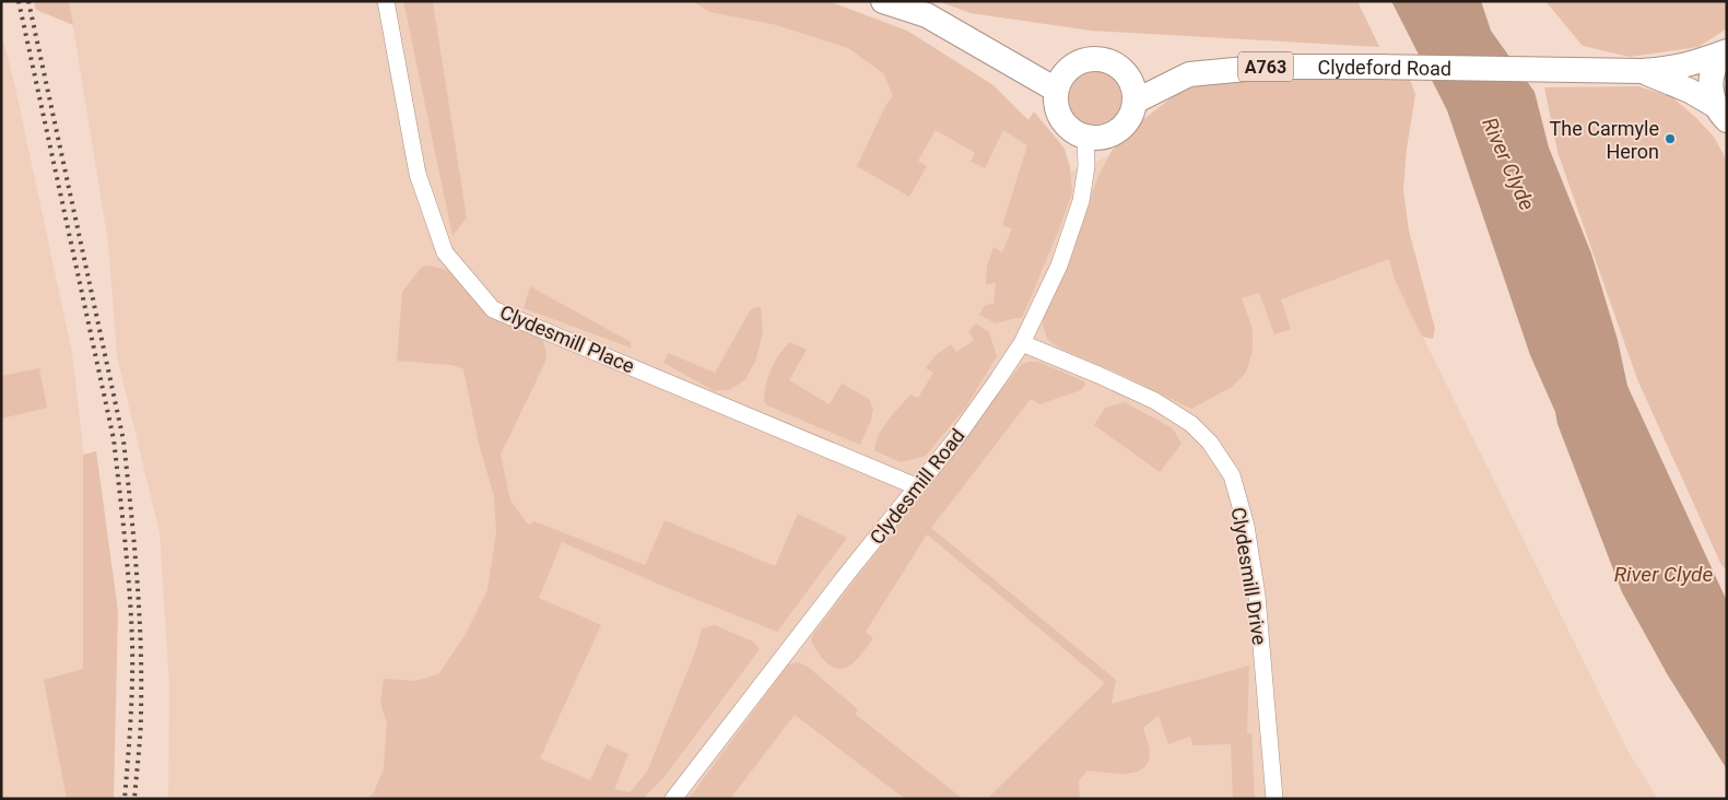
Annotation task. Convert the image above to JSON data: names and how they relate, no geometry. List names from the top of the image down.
{
  "streets": {
    "main road": ["A763", "Clydeford Road"],
    "street": ["Clydesmill Place", "Clydesmill Road", "Clydesmill Drive"]
  },
  "crossings": [
    ["Clydeford Road", "Clydesmill Road"],
    ["Clydesmill Place", "Clydesmill Road"],
    ["Clydesmill Road", "Clydesmill Drive"]
  ],
  "water": ["River Clyde"],
  "places": ["The Carmyle Heron"]
}
